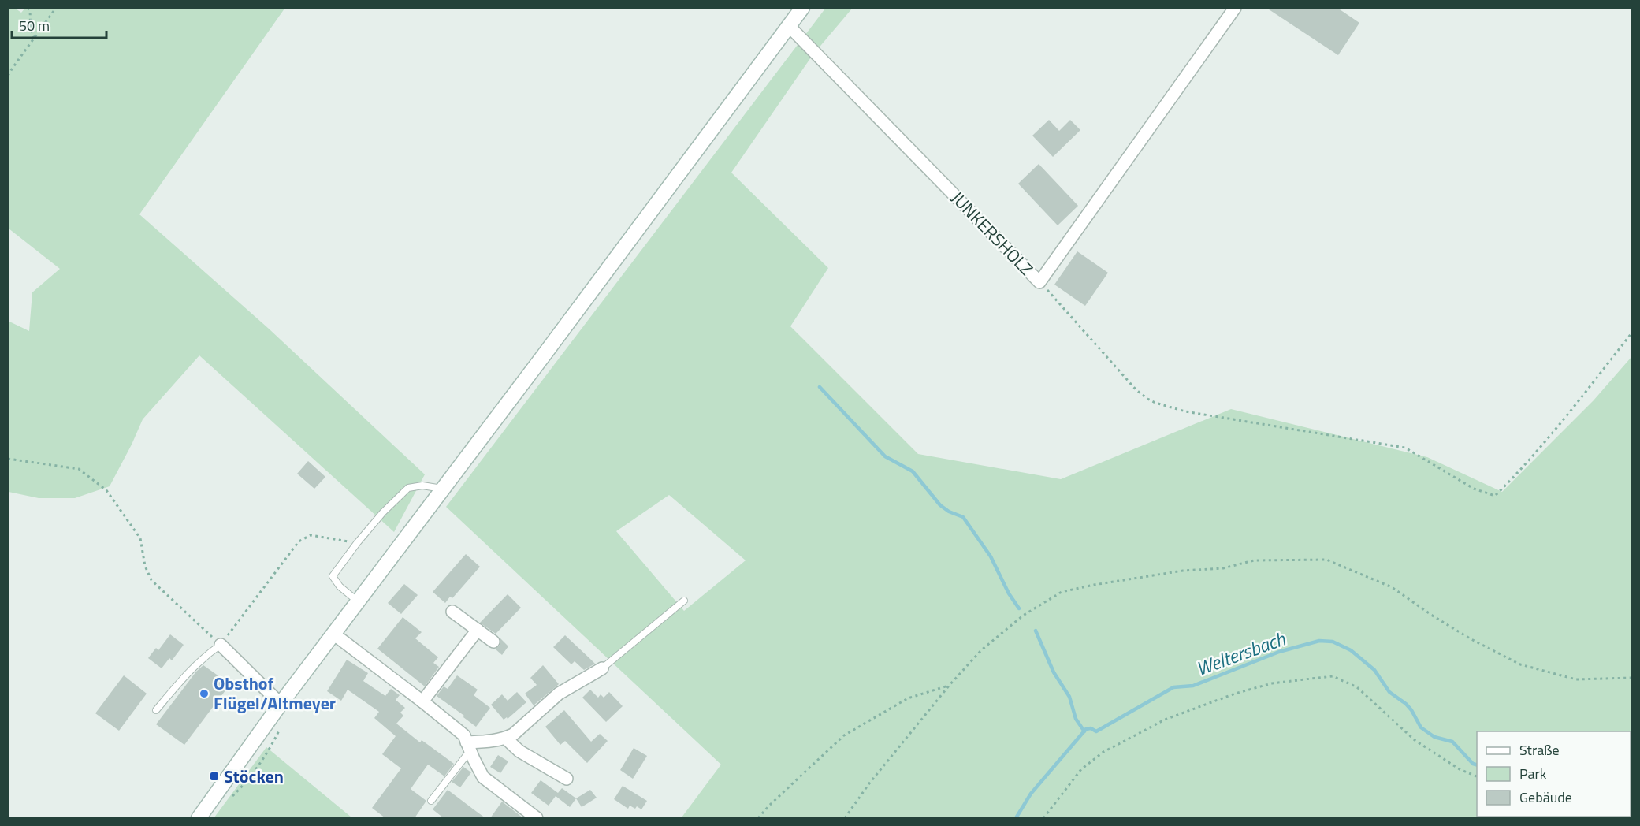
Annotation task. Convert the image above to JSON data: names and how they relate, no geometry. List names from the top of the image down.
{
  "streets": {
    "street": ["JUNKERSHOLZ"]
  },
  "water": ["Weltersbach"],
  "places": {
    "other": ["Obsthof Flügel/Altmeyer"],
    "transit": ["Stöcken"]
  },
  "legend": ["Straße", "Park", "Gebäude"],
  "scale_bar": "50 m"
}
